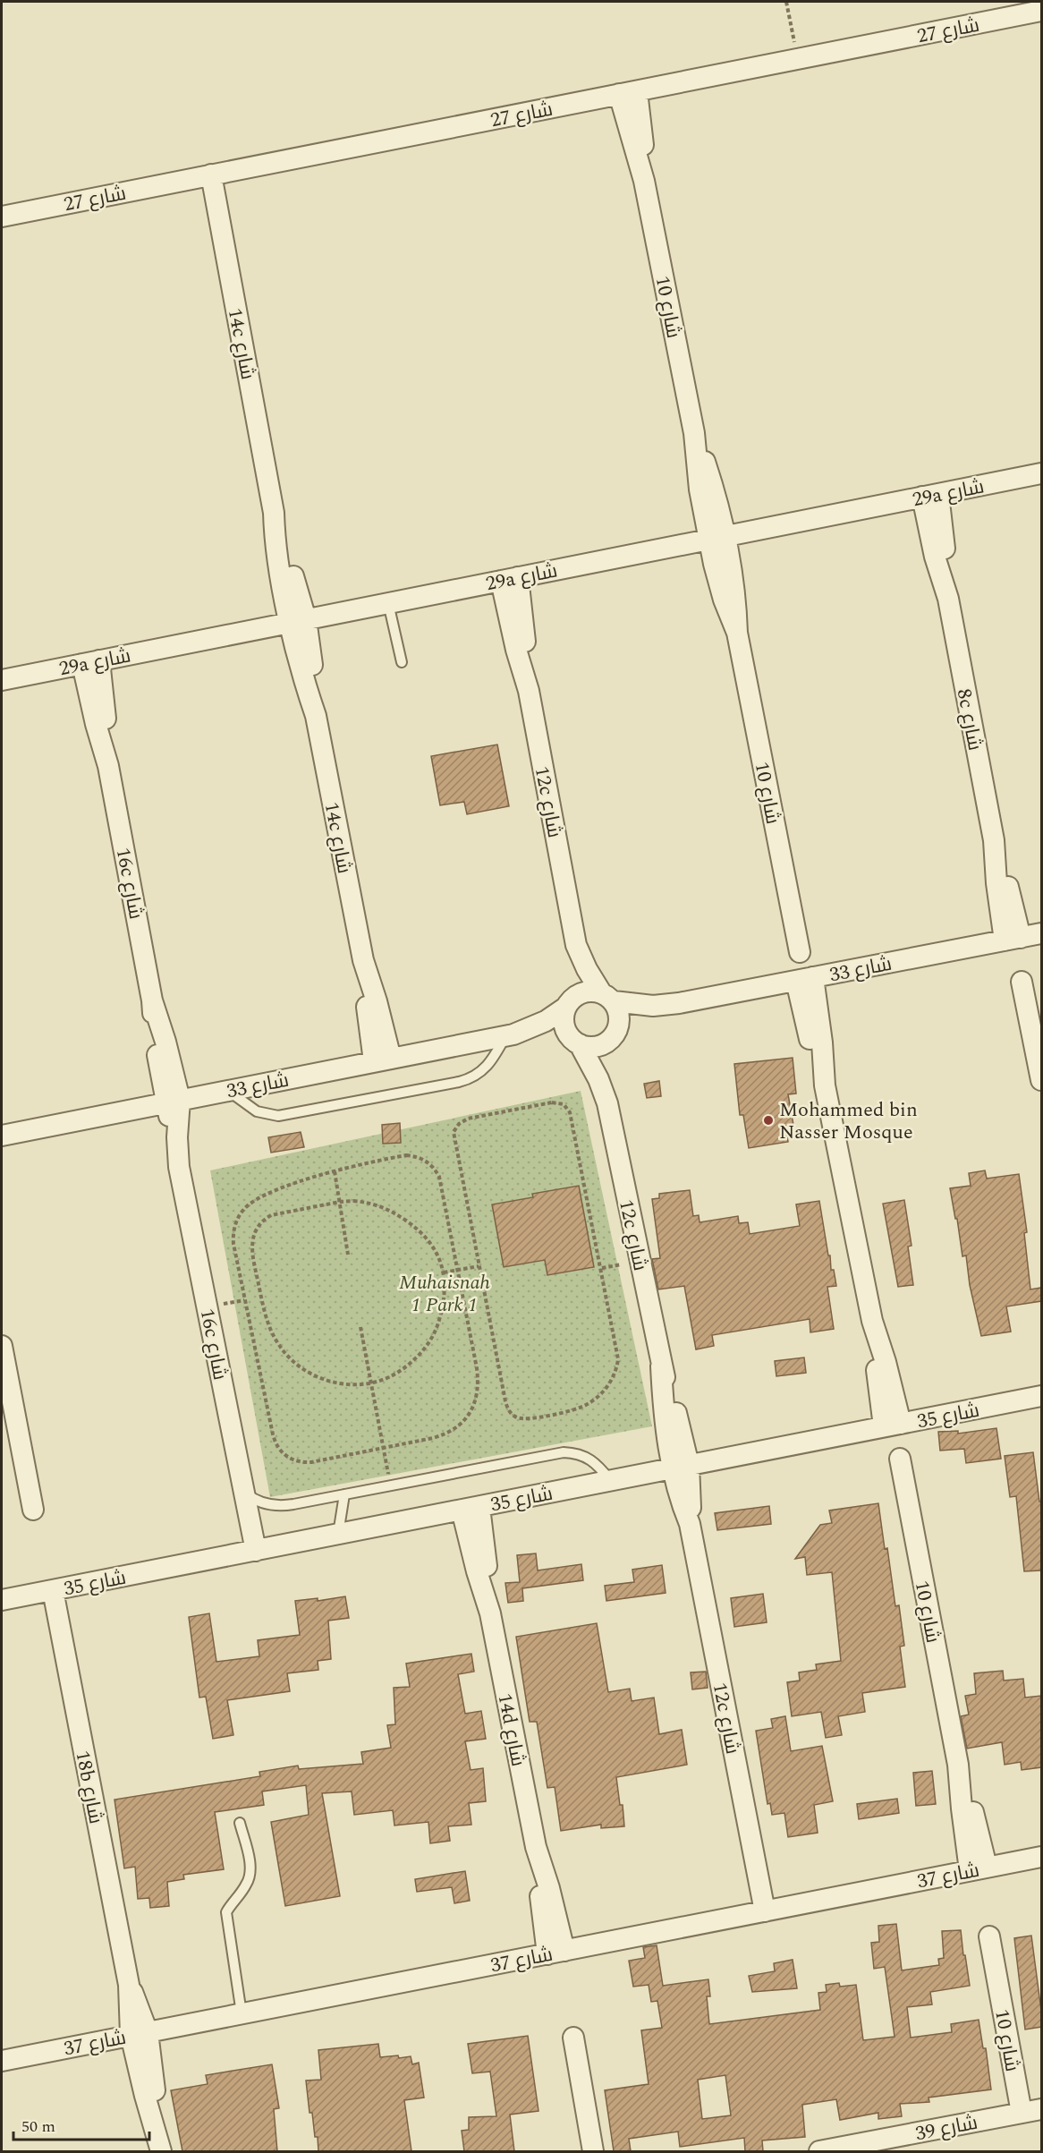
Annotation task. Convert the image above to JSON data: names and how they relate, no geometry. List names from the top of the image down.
{
  "streets": {
    "street": [
      "شارع 27",
      "شارع 10",
      "14c شارع",
      "29a شارع",
      "8c شارع",
      "12c شارع",
      "16c شارع",
      "شارع 33",
      "شارع 35",
      "14d شارع",
      "18b شارع",
      "شارع 37",
      "شارع 39"
    ]
  },
  "crossings": [
    ["شارع 27", "شارع 10"],
    ["شارع 27", "14c شارع"],
    ["شارع 10", "29a شارع"],
    ["شارع 10", "شارع 37"],
    ["شارع 10", "شارع 39"],
    ["14c شارع", "29a شارع"],
    ["14c شارع", "شارع 33"],
    ["29a شارع", "8c شارع"],
    ["29a شارع", "12c شارع"],
    ["29a شارع", "16c شارع"],
    ["8c شارع", "شارع 33"],
    ["12c شارع", "شارع 33"],
    ["12c شارع", "شارع 35"],
    ["12c شارع", "شارع 37"],
    ["16c شارع", "شارع 33"],
    ["16c شارع", "شارع 35"],
    ["شارع 35", "14d شارع"],
    ["شارع 35", "18b شارع"],
    ["14d شارع", "شارع 37"],
    ["18b شارع", "شارع 37"]
  ],
  "parks": ["Muhaisnah 1 Park 1"],
  "places": ["Mohammed bin Nasser Mosque"],
  "scale_bar": "50 m"
}
